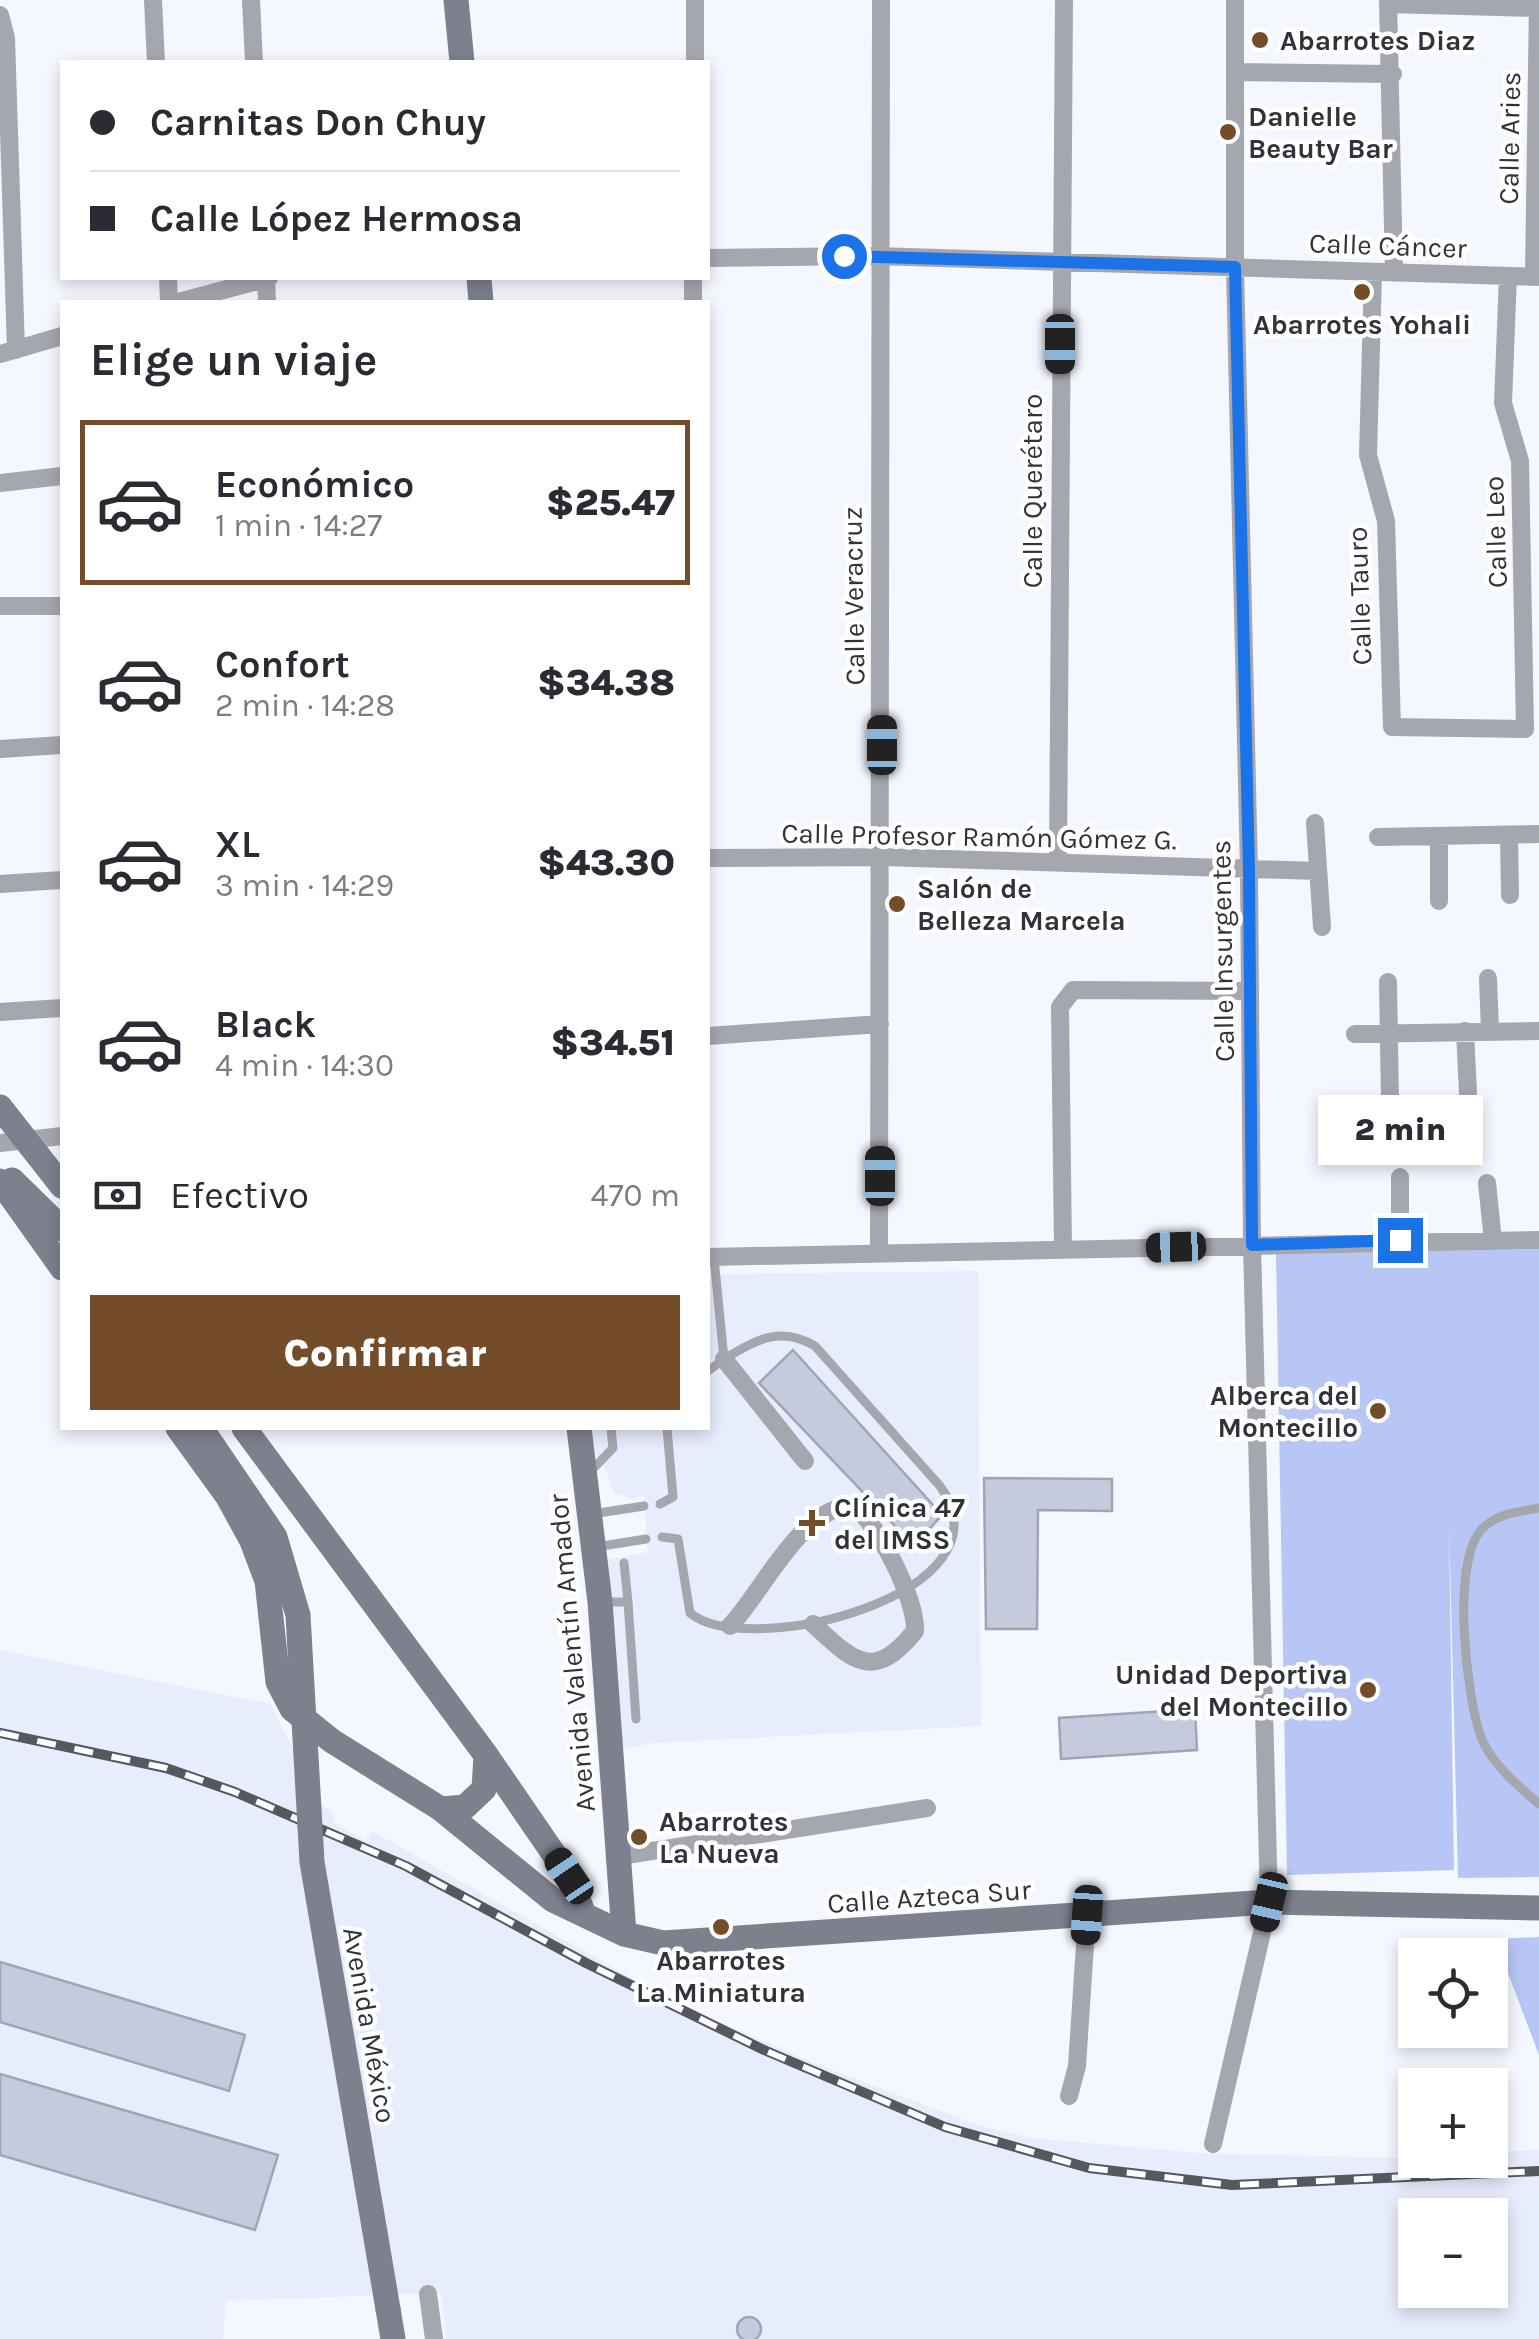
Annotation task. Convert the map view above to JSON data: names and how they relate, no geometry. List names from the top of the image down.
{
  "streets": {
    "street": [
      "Calle Aries",
      "Calle Cáncer",
      "Calle Querétaro",
      "Calle Leo",
      "Calle Veracruz",
      "Calle Tauro",
      "Calle Profesor Ramón Gómez G.",
      "Calle Insurgentes",
      "Avenida Valentín Amador",
      "Calle Azteca Sur",
      "Avenida México"
    ]
  },
  "crossings": [
    ["Calle Aries", "Calle Cáncer"],
    ["Calle Cáncer", "Calle Querétaro"],
    ["Calle Cáncer", "Calle Leo"],
    ["Calle Cáncer", "Calle Veracruz"],
    ["Calle Cáncer", "Calle Tauro"],
    ["Calle Cáncer", "Calle Insurgentes"],
    ["Calle Querétaro", "Calle Profesor Ramón Gómez G."],
    ["Calle Leo", "Calle Tauro"],
    ["Calle Veracruz", "Calle Profesor Ramón Gómez G."],
    ["Calle Profesor Ramón Gómez G.", "Calle Insurgentes"],
    ["Calle Insurgentes", "Calle Azteca Sur"],
    ["Avenida Valentín Amador", "Calle Azteca Sur"]
  ],
  "places": {
    "other": [
      "Abarrotes Diaz",
      "Danielle Beauty Bar",
      "Abarrotes Yohali",
      "Salón de Belleza Marcela",
      "Alberca del Montecillo",
      "Unidad Deportiva del Montecillo",
      "Abarrotes La Nueva",
      "Abarrotes La Miniatura"
    ],
    "health": ["Clínica 47 del IMSS"]
  },
  "page": {
    "banner": ["Carnitas Don Chuy", "Calle López Hermosa"],
    "heading": "Elige un viaje",
    "list": [
      {
        "name": "Económico",
        "note": "1 min · 14:27",
        "value": "$25.47"
      },
      {
        "name": "Confort",
        "note": "2 min · 14:28",
        "value": "$34.38"
      },
      {
        "name": "XL",
        "note": "3 min · 14:29",
        "value": "$43.30"
      },
      {
        "name": "Black",
        "note": "4 min · 14:30",
        "value": "$34.51"
      }
    ],
    "bubble": "2 min",
    "pay": ["Efectivo", "470 m"],
    "buttons": "Confirmar",
    "map_buttons": ["+", "−"]
  }
}
